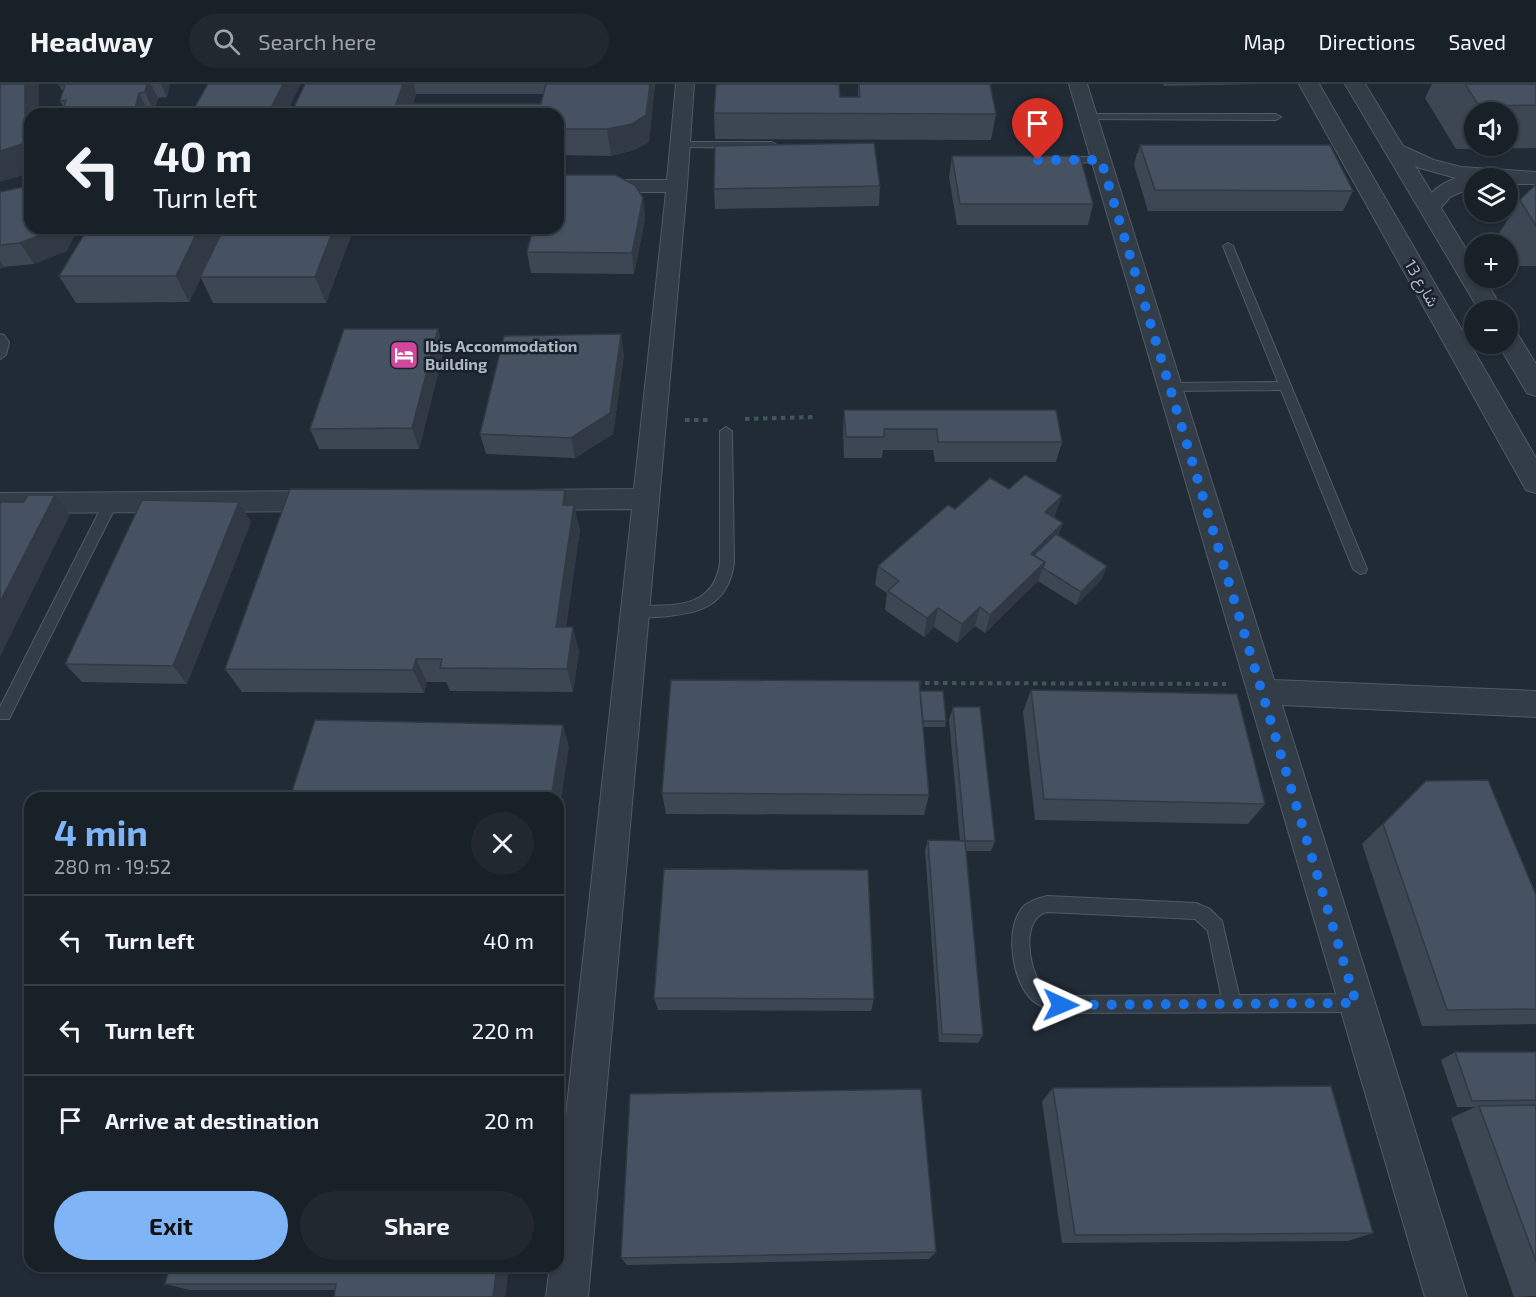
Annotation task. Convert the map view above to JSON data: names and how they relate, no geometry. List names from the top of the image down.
{
  "streets": {
    "street": ["شارع 13"]
  },
  "places": {
    "hotel": ["Ibis Accommodation Building"]
  },
  "page": {
    "header": "Headway",
    "search": "Search here",
    "nav": ["Map", "Directions", "Saved"],
    "map_buttons": ["+", "−"],
    "turn": ["40 m", "Turn left"],
    "heading": ["4 min", "280 m · 19:52"],
    "list": [
      {
        "name": "Turn left",
        "value": "40 m"
      },
      {
        "name": "Turn left",
        "value": "220 m"
      },
      {
        "name": "Arrive at destination",
        "value": "20 m"
      }
    ],
    "buttons": ["Exit", "Share"]
  }
}
